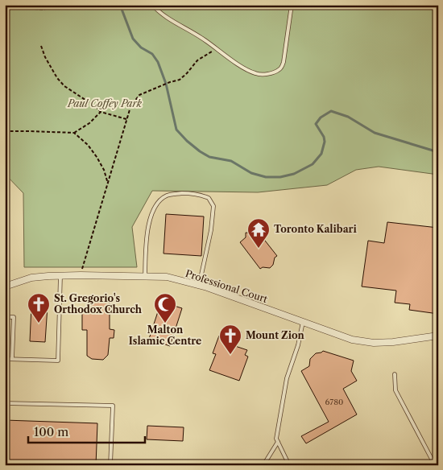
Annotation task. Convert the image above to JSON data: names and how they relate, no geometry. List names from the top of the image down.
{
  "streets": {
    "street": ["Professional Court"]
  },
  "parks": ["Paul Coffey Park"],
  "places": {
    "temple": ["Toronto Kalibari"],
    "church": ["St. Gregorio's Orthodox Church", "Mount Zion"],
    "mosque": ["Malton Islamic Centre"]
  },
  "house_numbers": ["6780"],
  "scale_bar": "100 m"
}
